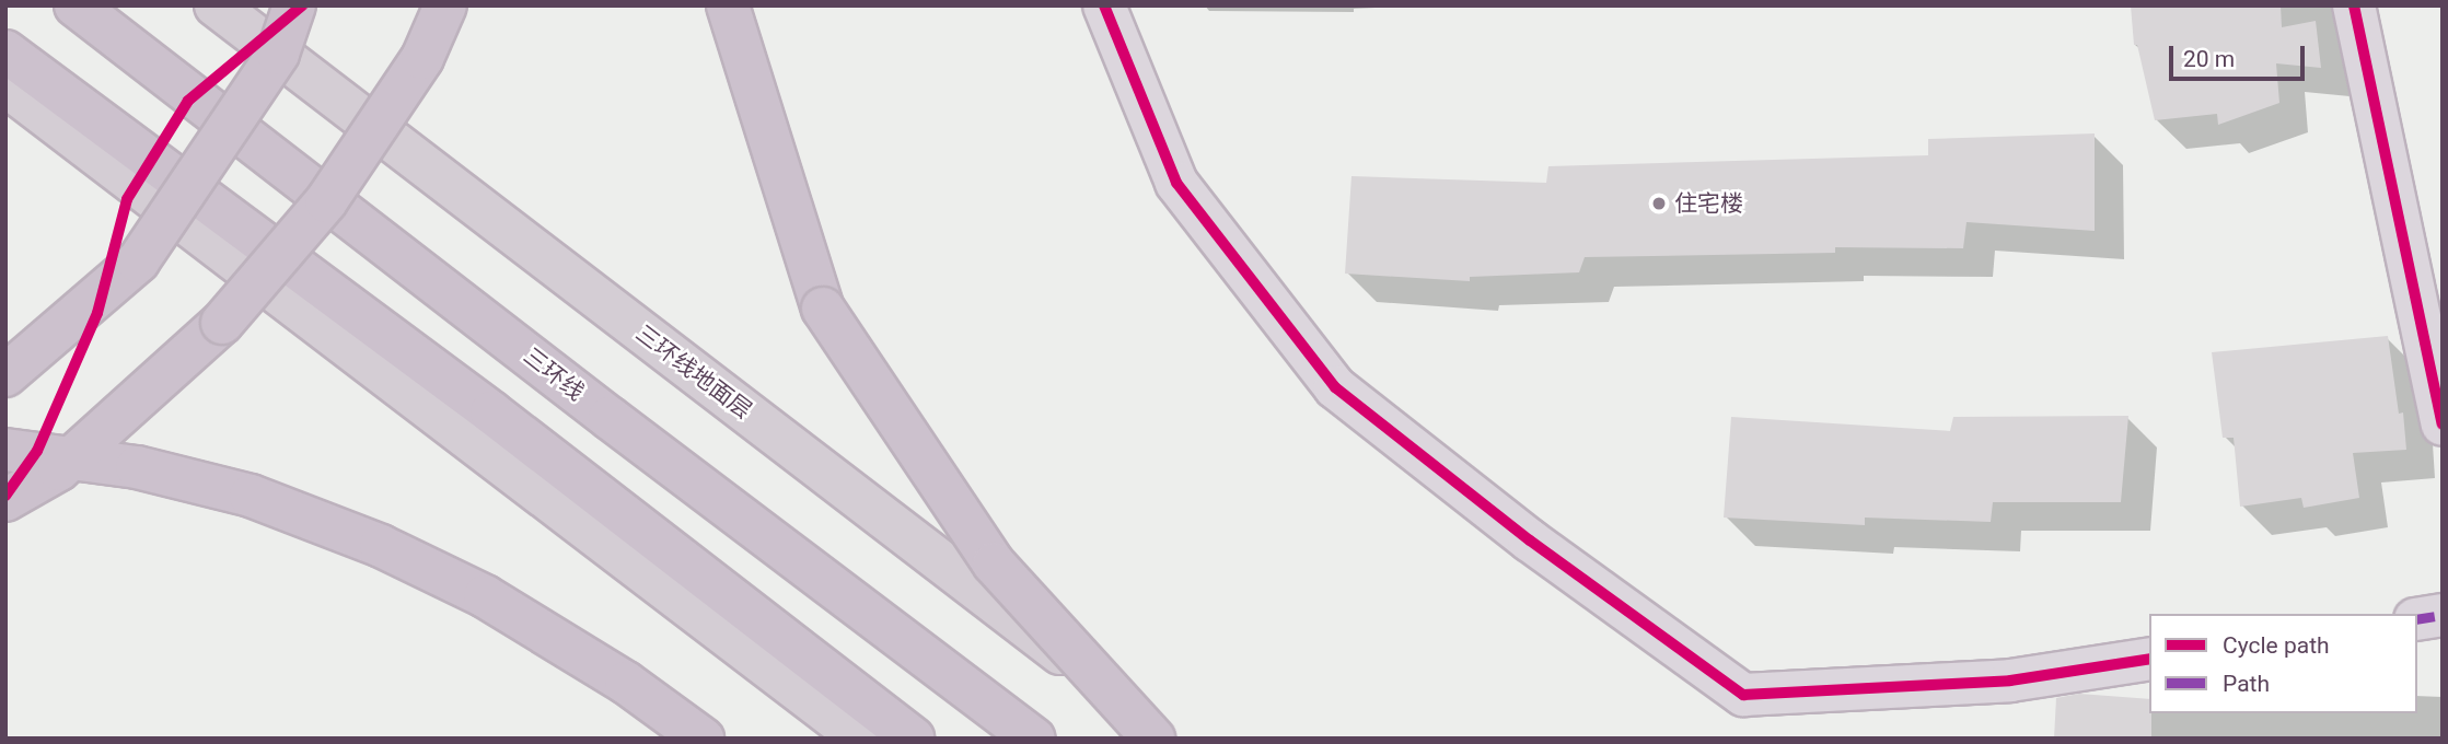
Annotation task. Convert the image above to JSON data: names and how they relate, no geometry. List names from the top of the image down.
{
  "streets": {
    "highway": ["三环线"],
    "main road": ["三环线地面层"]
  },
  "places": ["住宅楼"],
  "legend": ["Cycle path", "Path"],
  "scale_bar": "20 m"
}
